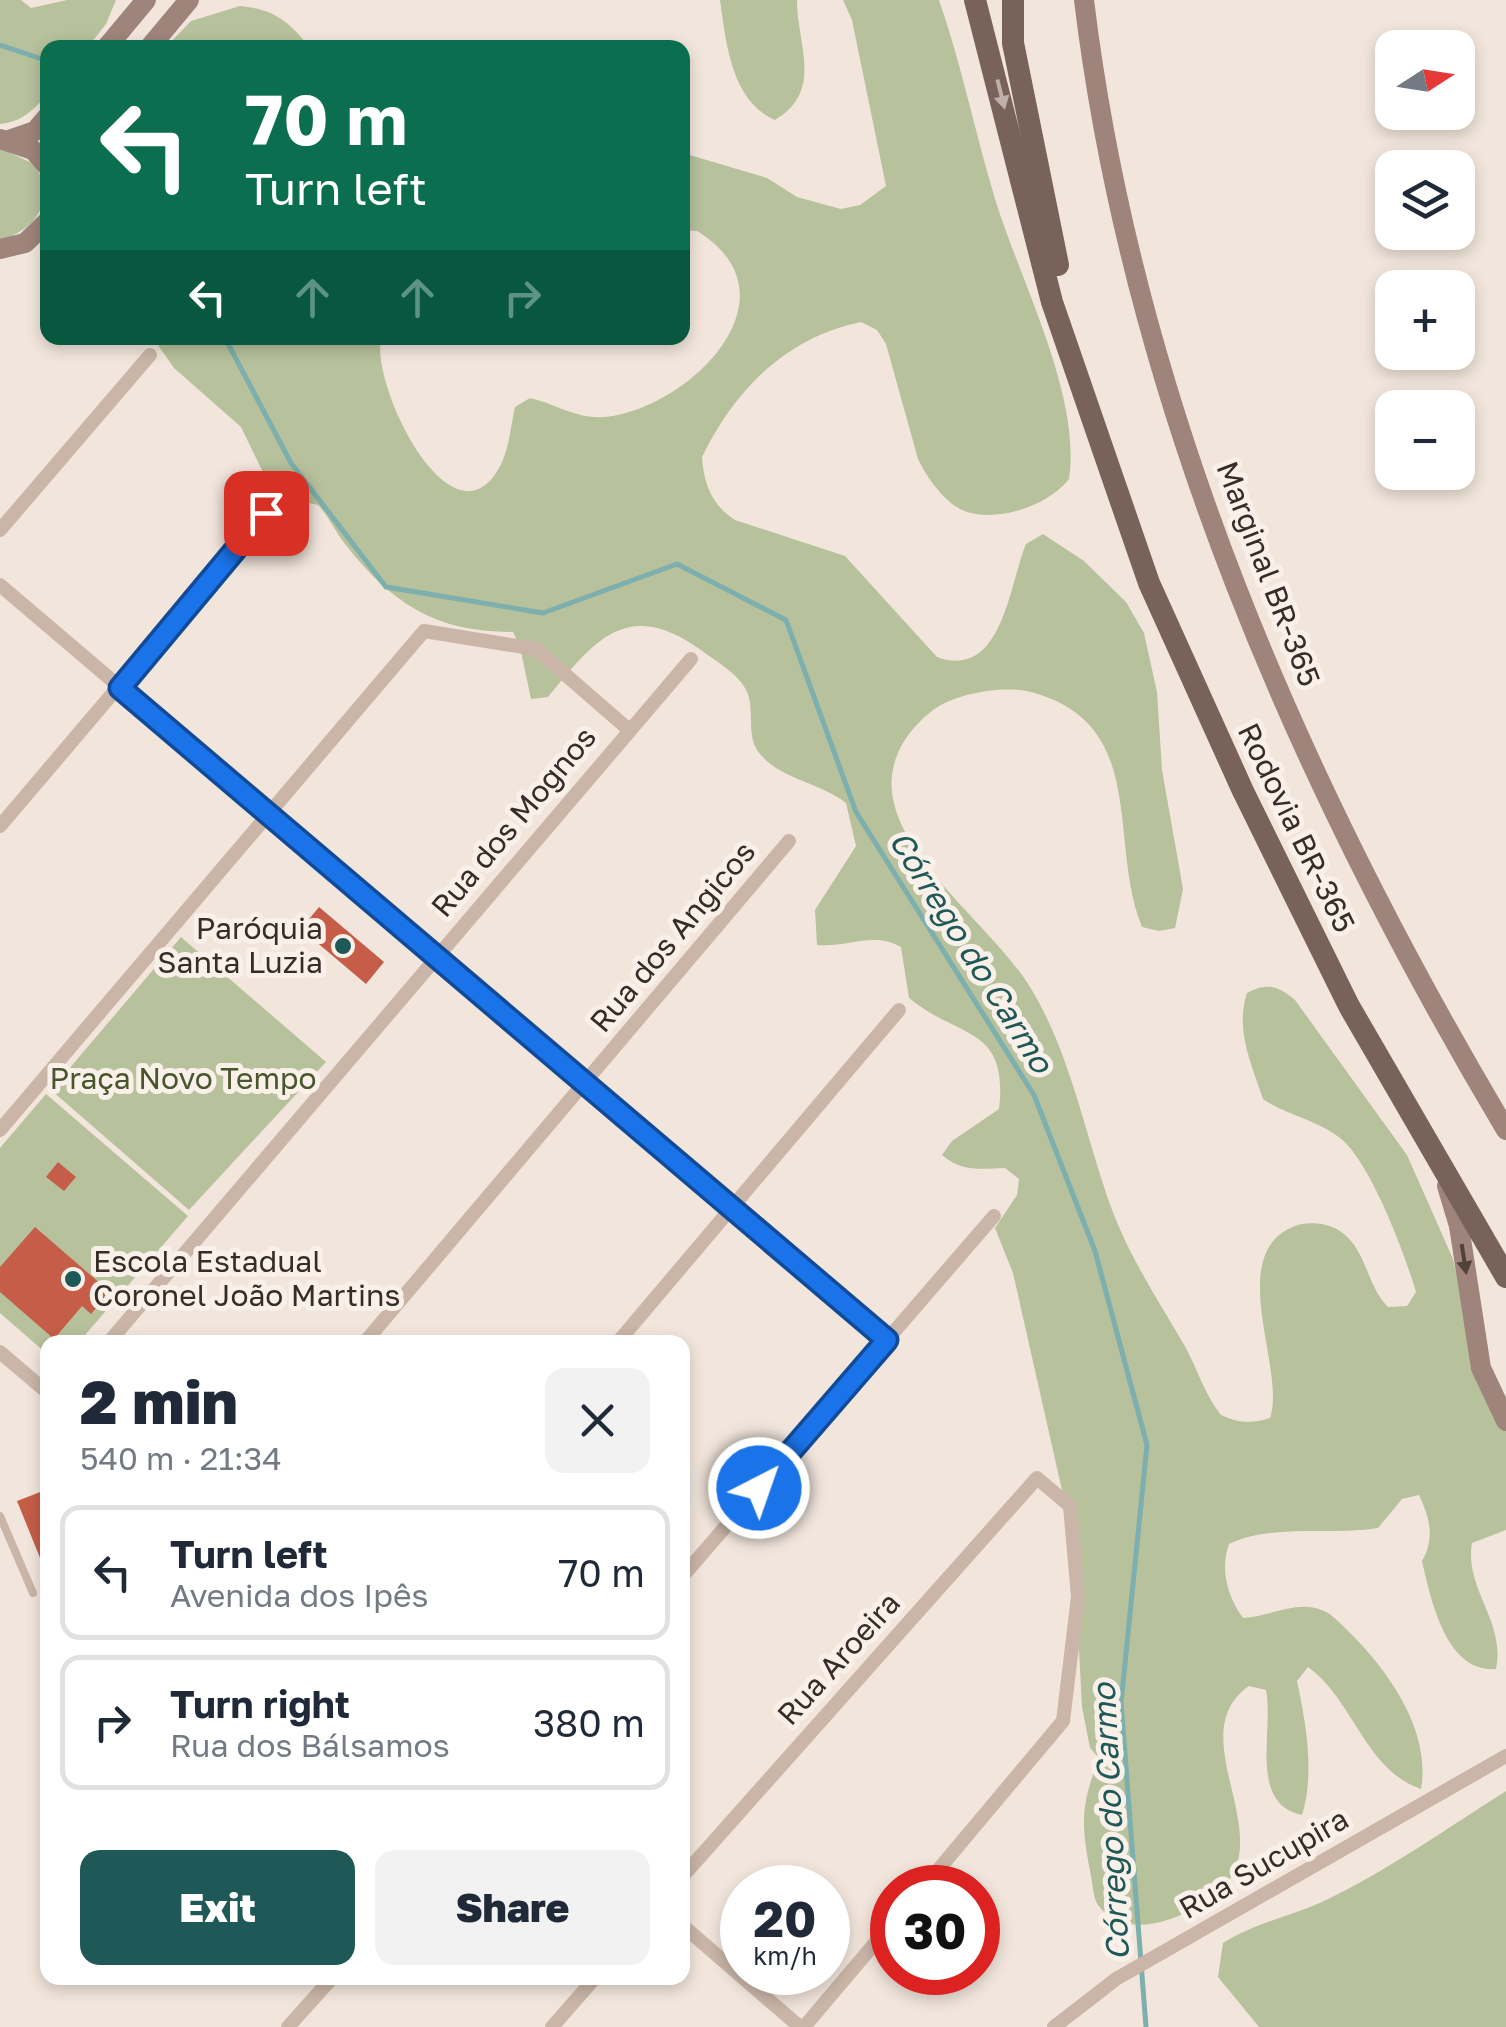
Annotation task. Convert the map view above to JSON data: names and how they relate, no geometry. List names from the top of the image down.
{
  "streets": {
    "main road": ["Rodovia BR-365"],
    "street": [
      "Marginal BR-365",
      "Rua dos Mognos",
      "Rua dos Angicos",
      "Rua Aroeira",
      "Rua Sucupira"
    ]
  },
  "water": ["Córrego do Carmo"],
  "parks": ["Praça Novo Tempo"],
  "places": ["Paróquia Santa Luzia", "Escola Estadual Coronel João Martins"],
  "north": "right",
  "page": {
    "map_buttons": ["+", "−"],
    "turn": ["70 m", "Turn left"],
    "heading": ["2 min", "540 m · 21:34"],
    "list": [
      {
        "name": "Turn left",
        "note": "Avenida dos Ipês",
        "value": "70 m"
      },
      {
        "name": "Turn right",
        "note": "Rua dos Bálsamos",
        "value": "380 m"
      }
    ],
    "buttons": ["Exit", "Share"],
    "speed": "20 km/h",
    "limit": "30"
  }
}
